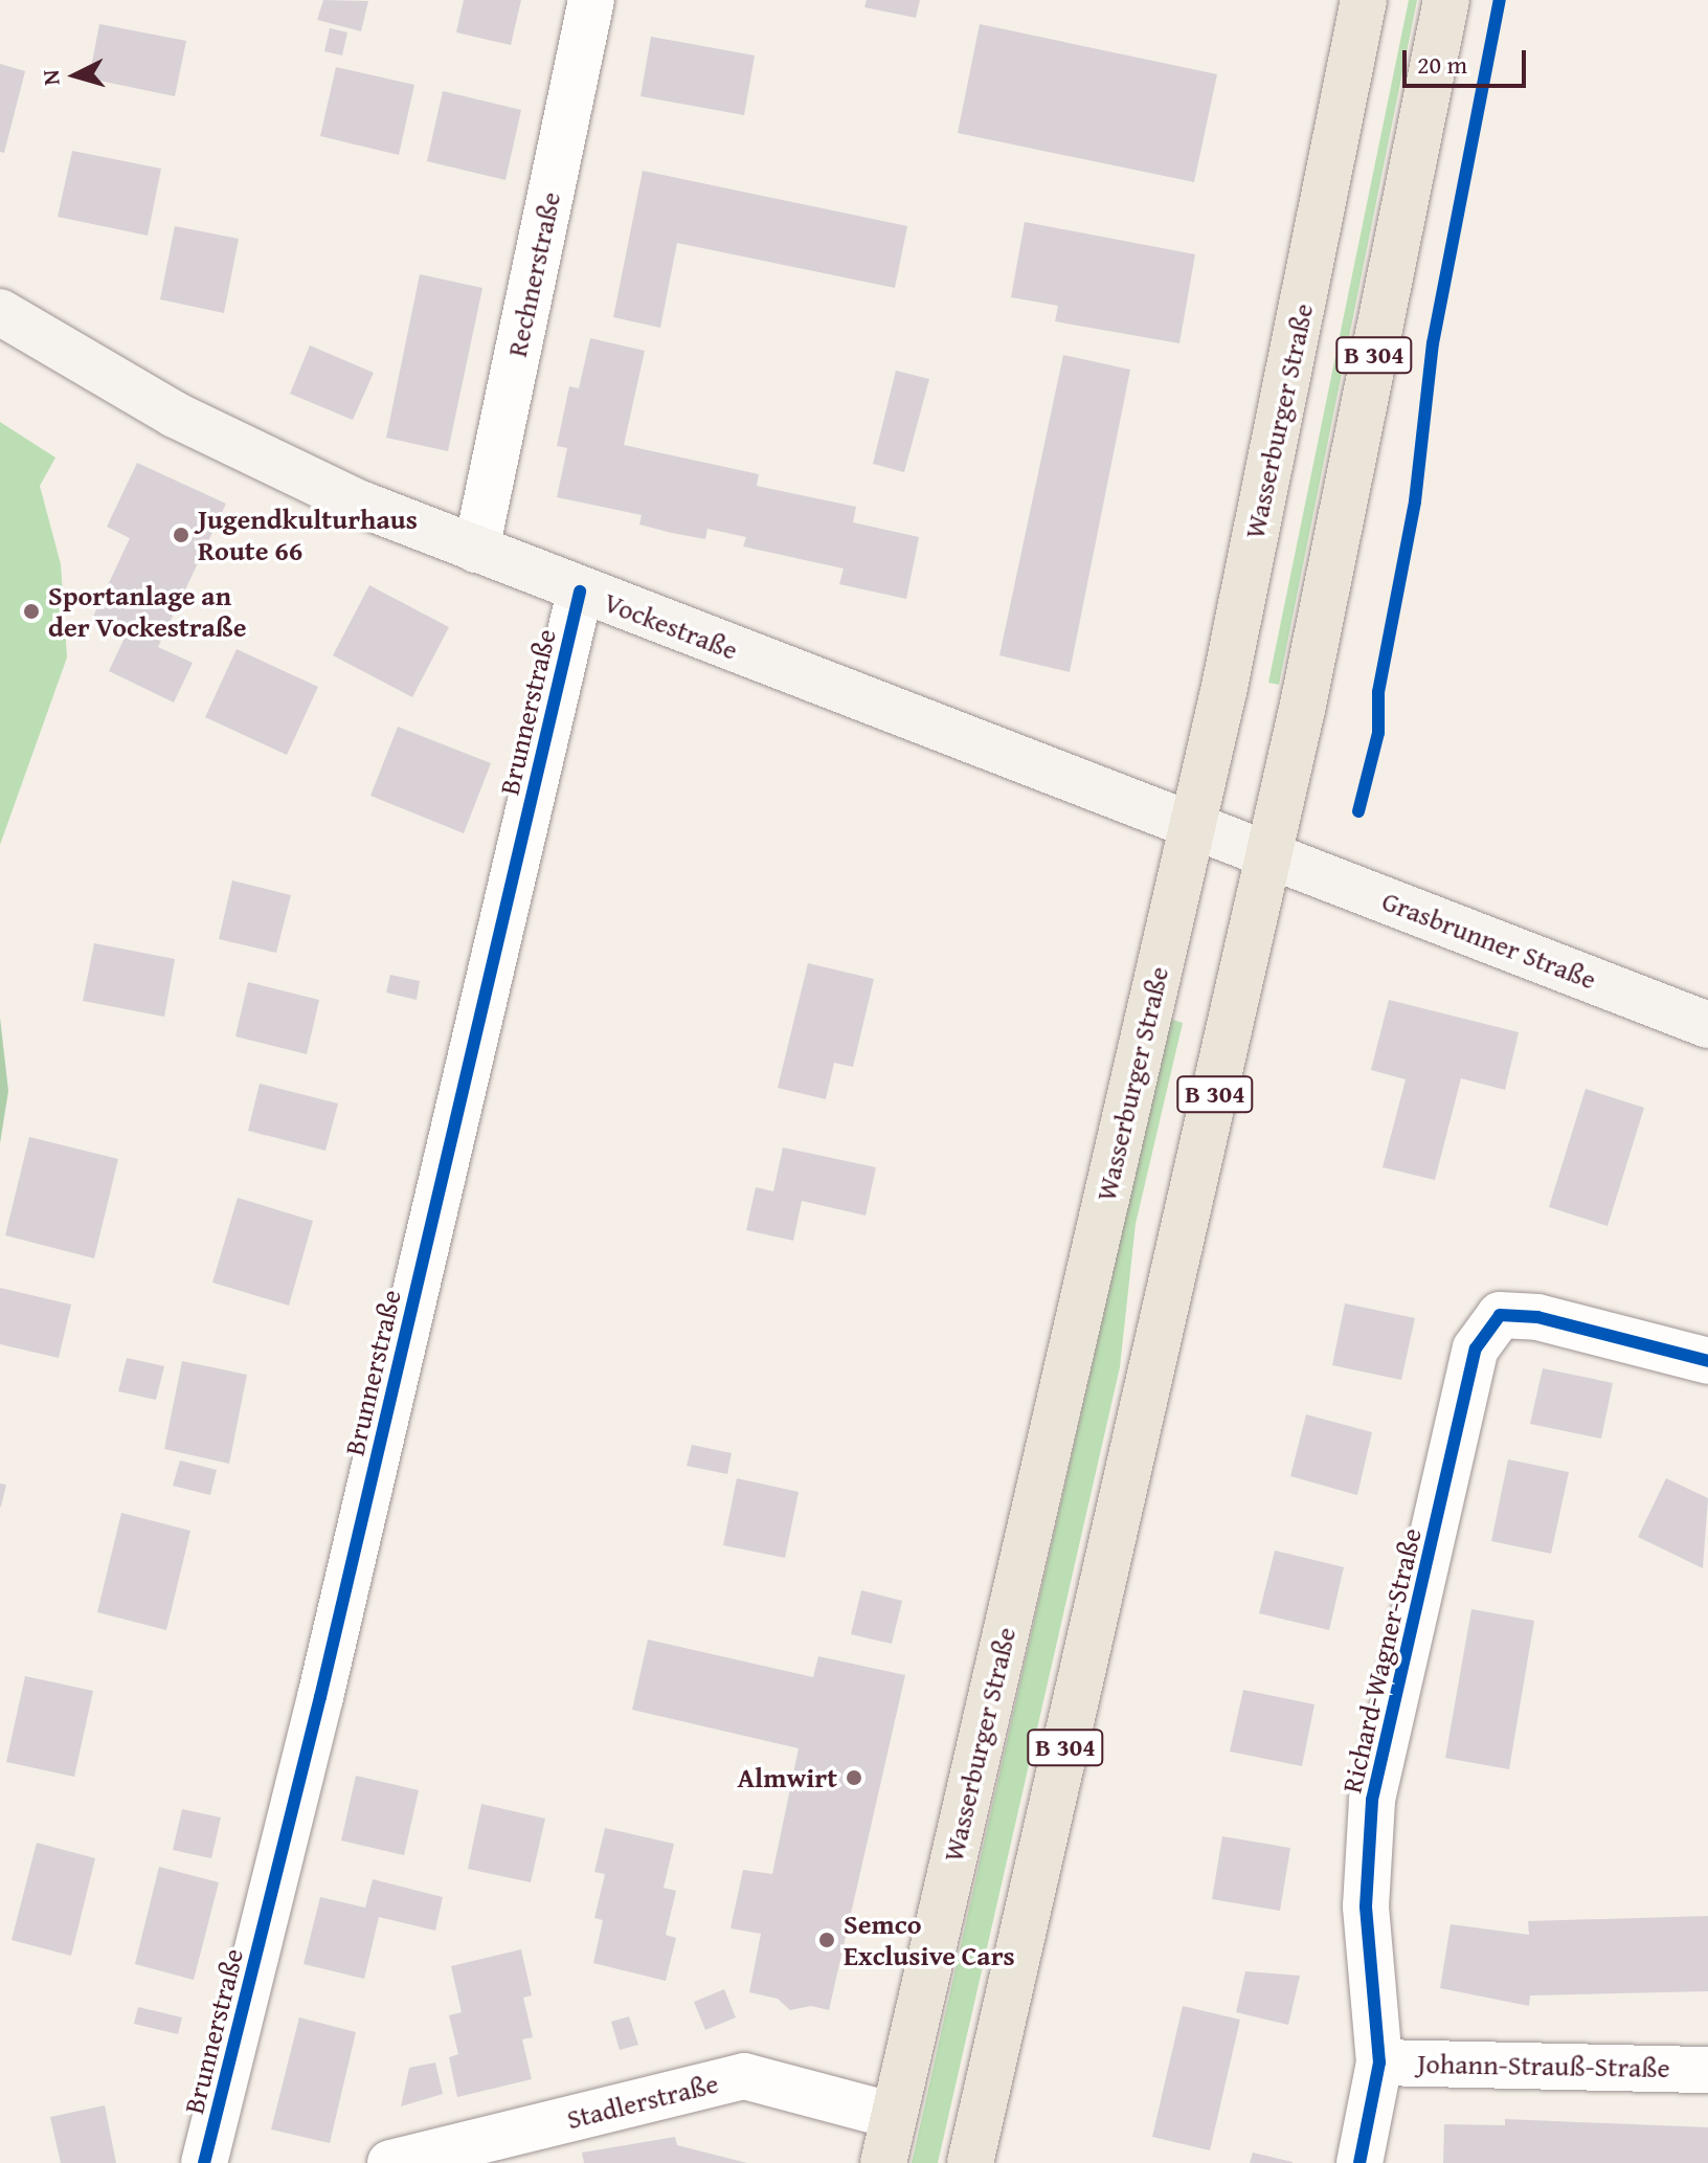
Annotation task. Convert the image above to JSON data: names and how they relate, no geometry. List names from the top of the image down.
{
  "streets": {
    "main road": [
      "B 304",
      "Wasserburger Straße",
      "Vockestraße",
      "Grasbrunner Straße"
    ],
    "street": [
      "Rechnerstraße",
      "Brunnerstraße",
      "Richard-Wagner-Straße",
      "Johann-Strauß-Straße",
      "Stadlerstraße"
    ]
  },
  "crossings": [
    ["Rechnerstraße", "Vockestraße"],
    ["B 304", "Vockestraße"],
    ["B 304", "Grasbrunner Straße"],
    ["Wasserburger Straße", "Vockestraße"],
    ["Wasserburger Straße", "Stadlerstraße"],
    ["Vockestraße", "Brunnerstraße"],
    ["Vockestraße", "Grasbrunner Straße"],
    ["Richard-Wagner-Straße", "Johann-Strauß-Straße"]
  ],
  "places": [
    "Jugendkulturhaus Route 66",
    "Sportanlage an der Vockestraße",
    "Almwirt",
    "Semco Exclusive Cars"
  ],
  "scale_bar": "20 m",
  "north": "left"
}
